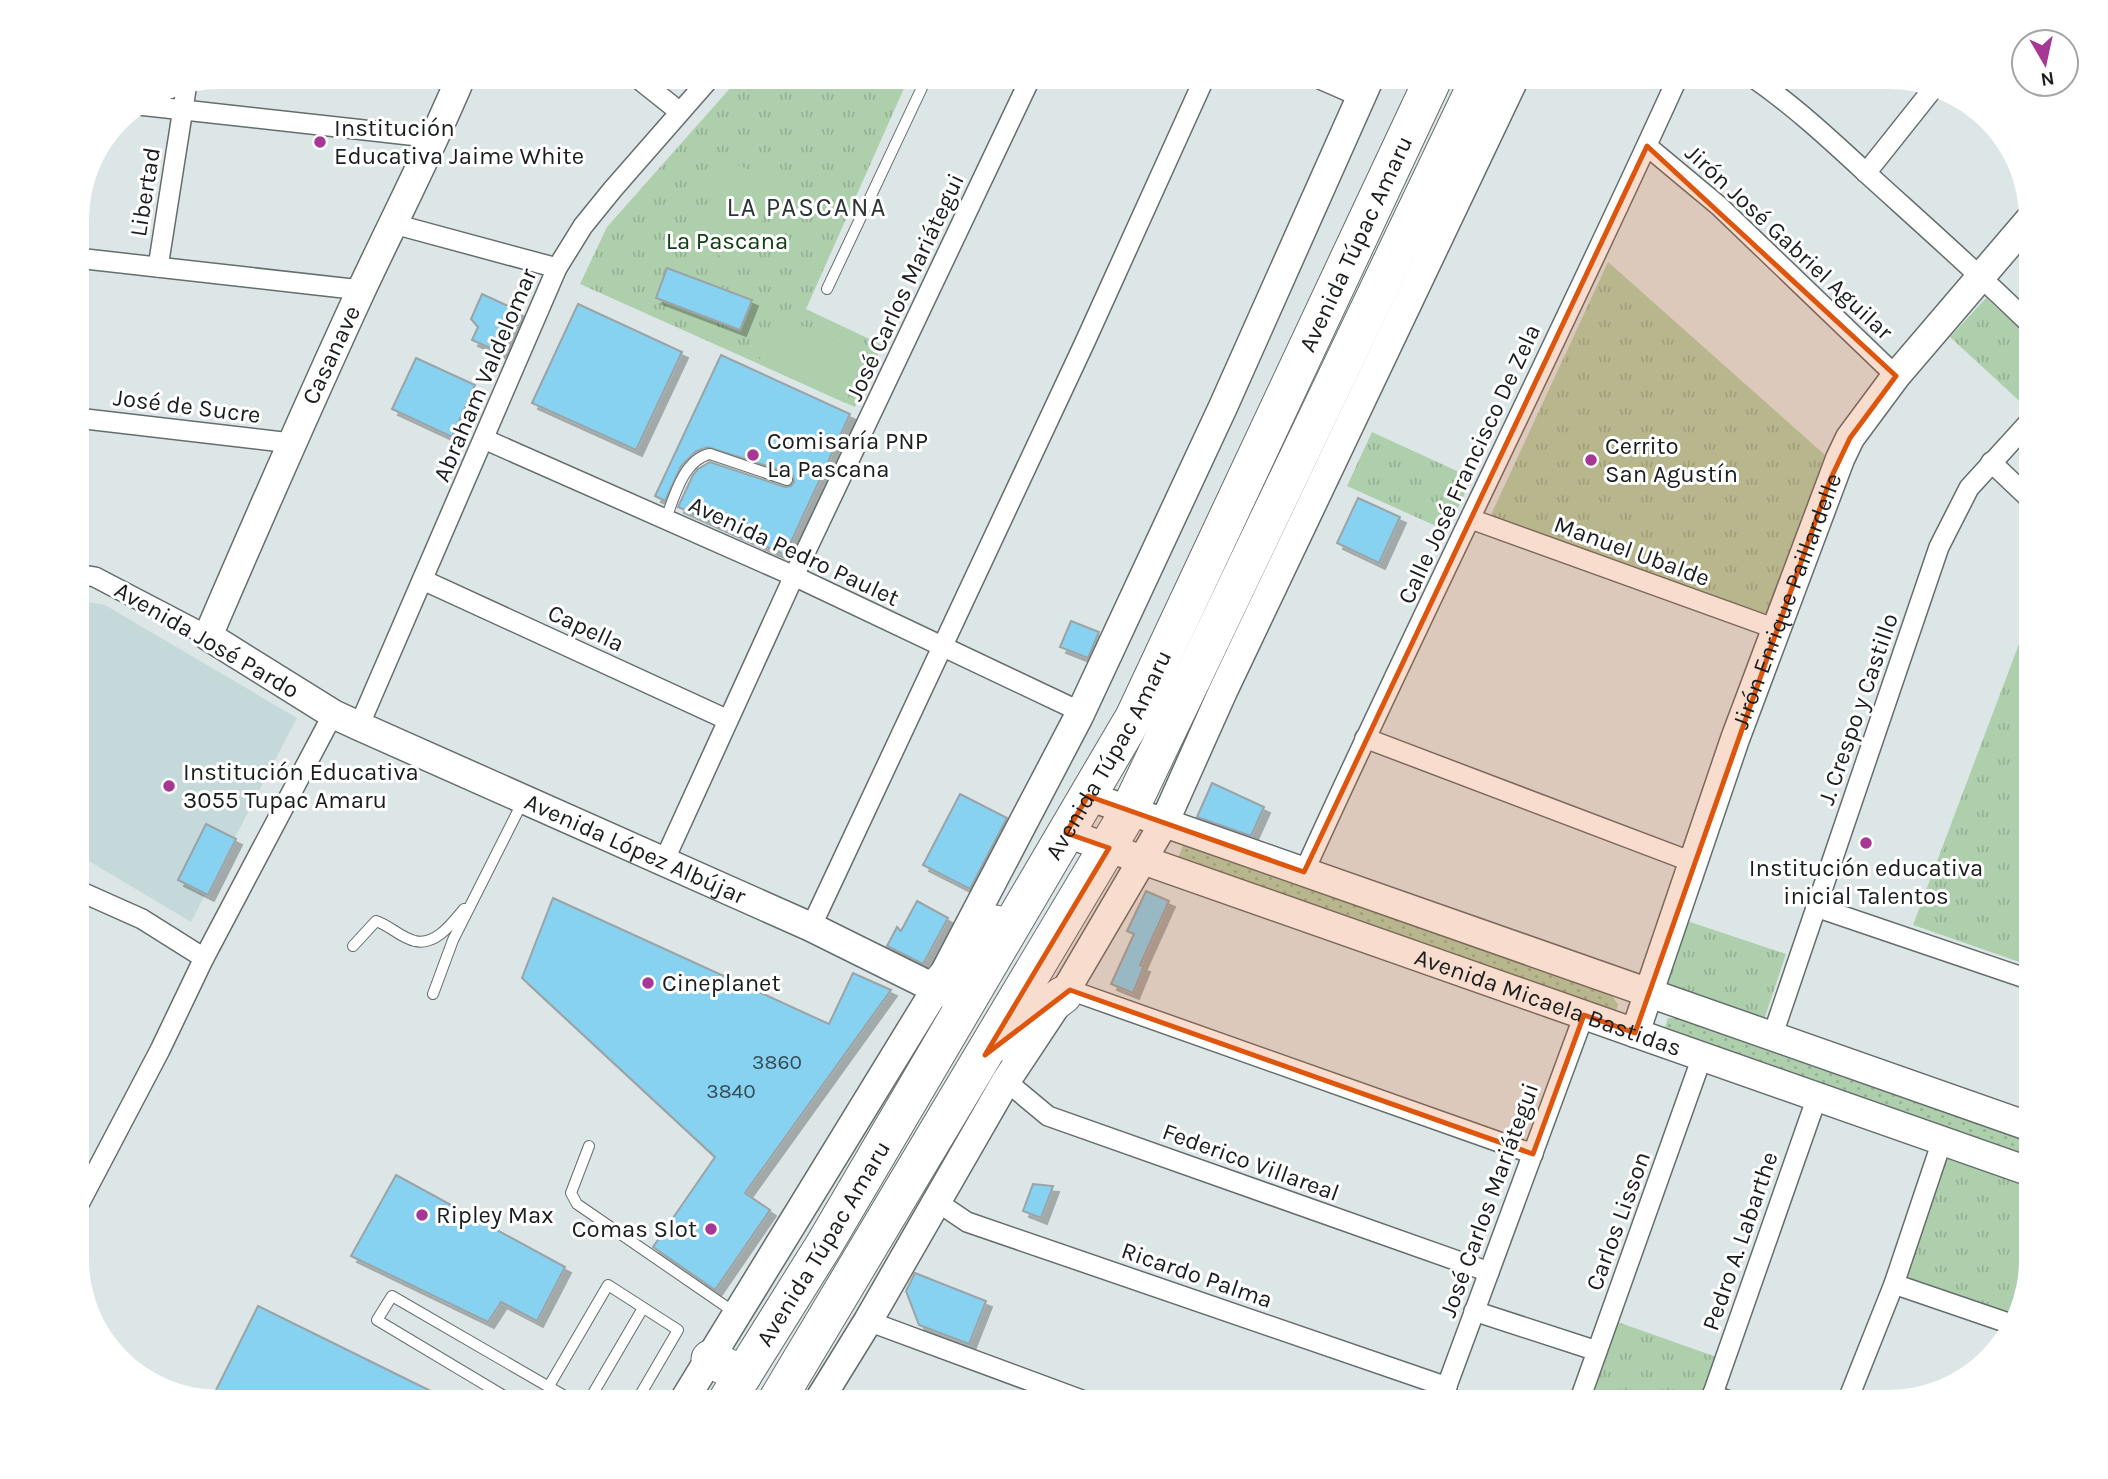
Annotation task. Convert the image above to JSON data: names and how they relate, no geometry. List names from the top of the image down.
{
  "streets": {
    "highway": ["Avenida Túpac Amaru"],
    "main road": [
      "Casanave",
      "Jirón Enrique Paillardelle",
      "Avenida José Pardo",
      "Avenida López Albújar",
      "Avenida Micaela Bastidas"
    ],
    "street": [
      "Libertad",
      "Jirón José Gabriel Aguilar",
      "José Carlos Mariátegui",
      "Abraham Valdelomar",
      "José de Sucre",
      "Calle José Francisco De Zela",
      "Avenida Pedro Paulet",
      "Manuel Ubalde",
      "Capella",
      "J. Crespo y Castillo",
      "Federico Villareal",
      "Carlos Lisson",
      "Pedro A. Labarthe",
      "Ricardo Palma"
    ]
  },
  "crossings": [
    ["Jirón José Gabriel Aguilar", "Calle José Francisco De Zela"],
    ["Jirón José Gabriel Aguilar", "Jirón Enrique Paillardelle"],
    ["Avenida Túpac Amaru", "Avenida Pedro Paulet"],
    ["Avenida Túpac Amaru", "Avenida López Albújar"],
    ["Avenida Túpac Amaru", "Avenida Micaela Bastidas"],
    ["Avenida Túpac Amaru", "Federico Villareal"],
    ["Avenida Túpac Amaru", "Ricardo Palma"],
    ["José Carlos Mariátegui", "Avenida Pedro Paulet"],
    ["José Carlos Mariátegui", "Capella"],
    ["José Carlos Mariátegui", "Avenida López Albújar"],
    ["José Carlos Mariátegui", "Avenida Micaela Bastidas"],
    ["José Carlos Mariátegui", "Federico Villareal"],
    ["Casanave", "José de Sucre"],
    ["Casanave", "Avenida José Pardo"],
    ["Abraham Valdelomar", "Avenida Pedro Paulet"],
    ["Abraham Valdelomar", "Capella"],
    ["Abraham Valdelomar", "Avenida López Albújar"],
    ["Calle José Francisco De Zela", "Manuel Ubalde"],
    ["Calle José Francisco De Zela", "Avenida Micaela Bastidas"],
    ["Manuel Ubalde", "Jirón Enrique Paillardelle"],
    ["Jirón Enrique Paillardelle", "Avenida Micaela Bastidas"],
    ["Avenida José Pardo", "Avenida López Albújar"],
    ["J. Crespo y Castillo", "Avenida Micaela Bastidas"],
    ["Avenida Micaela Bastidas", "Carlos Lisson"],
    ["Avenida Micaela Bastidas", "Pedro A. Labarthe"]
  ],
  "districts": ["LA PASCANA"],
  "parks": ["La Pascana"],
  "places": [
    "Institución Educativa Jaime White",
    "Comisaría PNP La Pascana",
    "Cerrito San Agustín",
    "Institución Educativa 3055 Tupac Amaru",
    "Institución educativa inicial Talentos",
    "Cineplanet",
    "Ripley Max",
    "Comas Slot"
  ],
  "house_numbers": ["3860", "3840"],
  "north": "bottom"
}
